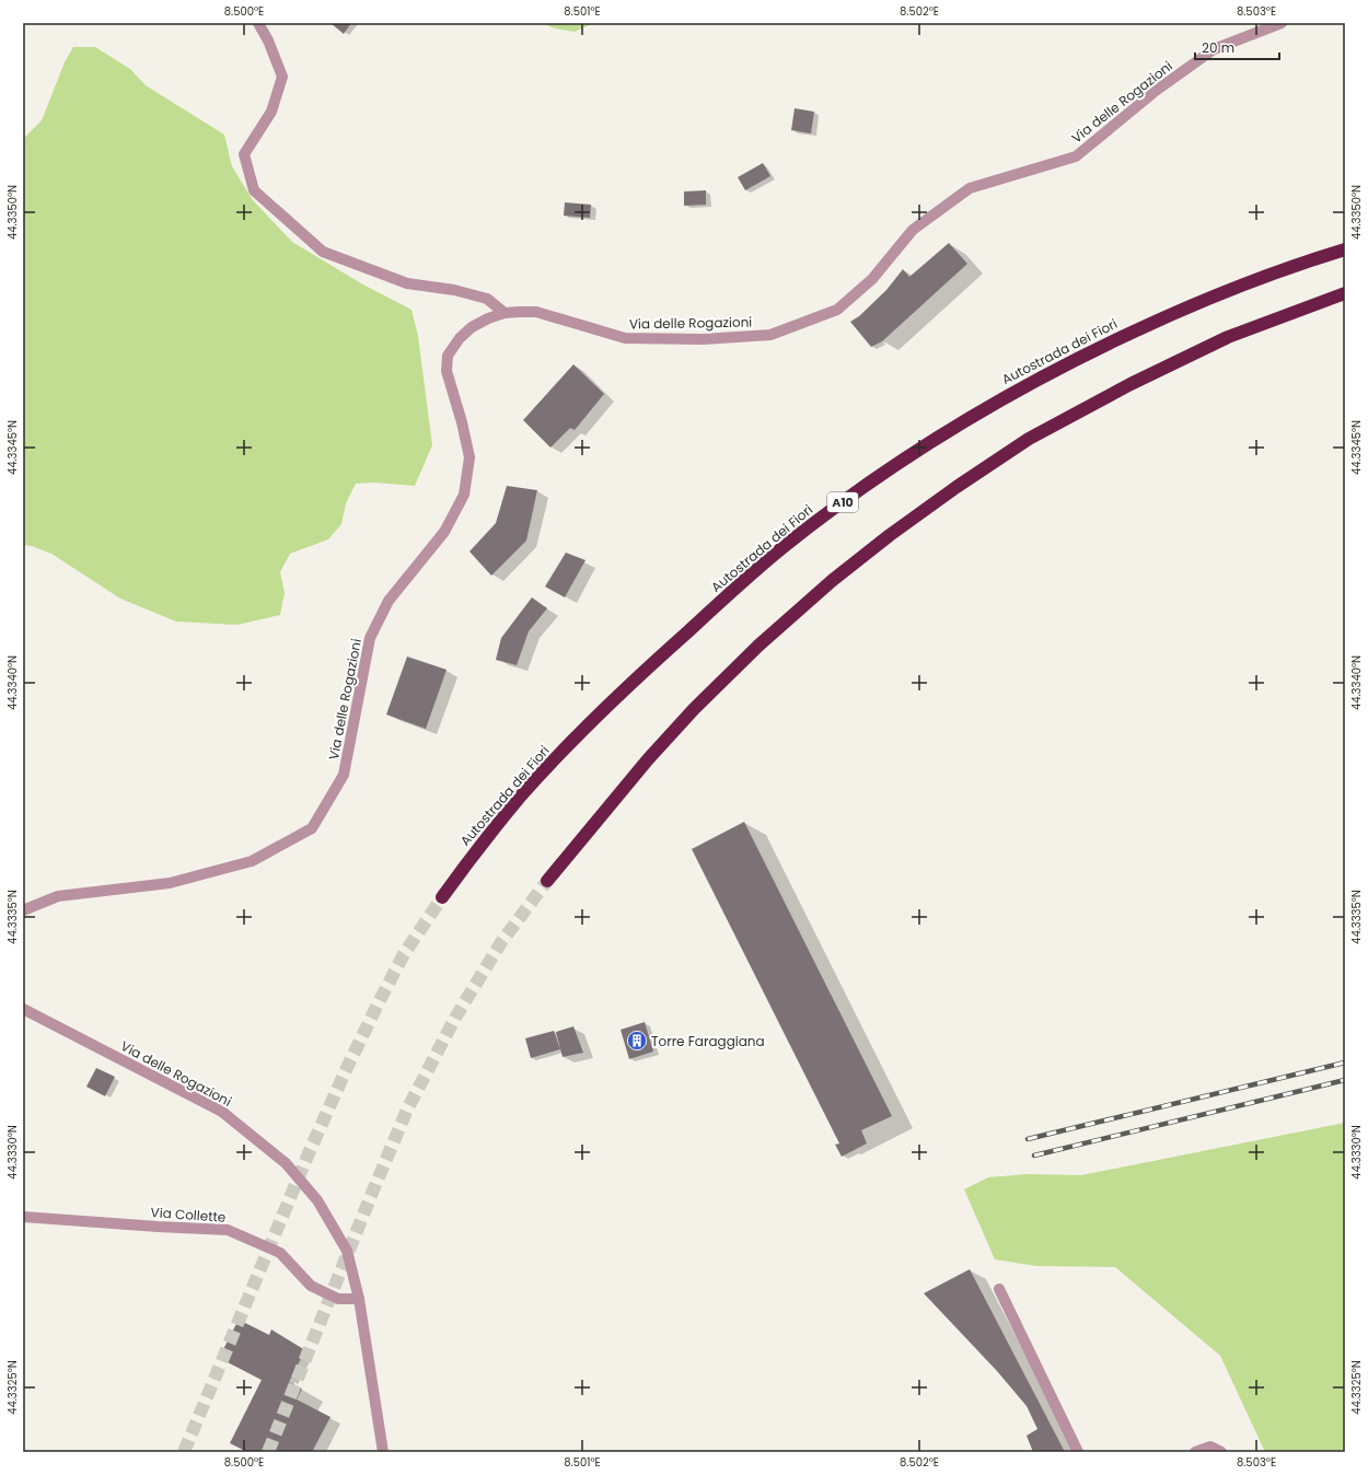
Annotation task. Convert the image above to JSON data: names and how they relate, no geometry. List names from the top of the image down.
{
  "streets": {
    "highway": ["Autostrada dei Fiori", "A10"],
    "street": ["Via delle Rogazioni", "Via Collette"]
  },
  "crossings": [
    ["Via delle Rogazioni", "Via Collette"]
  ],
  "places": {
    "building": ["Torre Faraggiana"]
  },
  "scale_bar": "20 m",
  "coordinates": [
    "8.500°E",
    "8.501°E",
    "8.502°E",
    "8.503°E",
    "44.3350°N",
    "44.3345°N",
    "44.3340°N",
    "44.3335°N",
    "44.3330°N",
    "44.3325°N"
  ]
}
